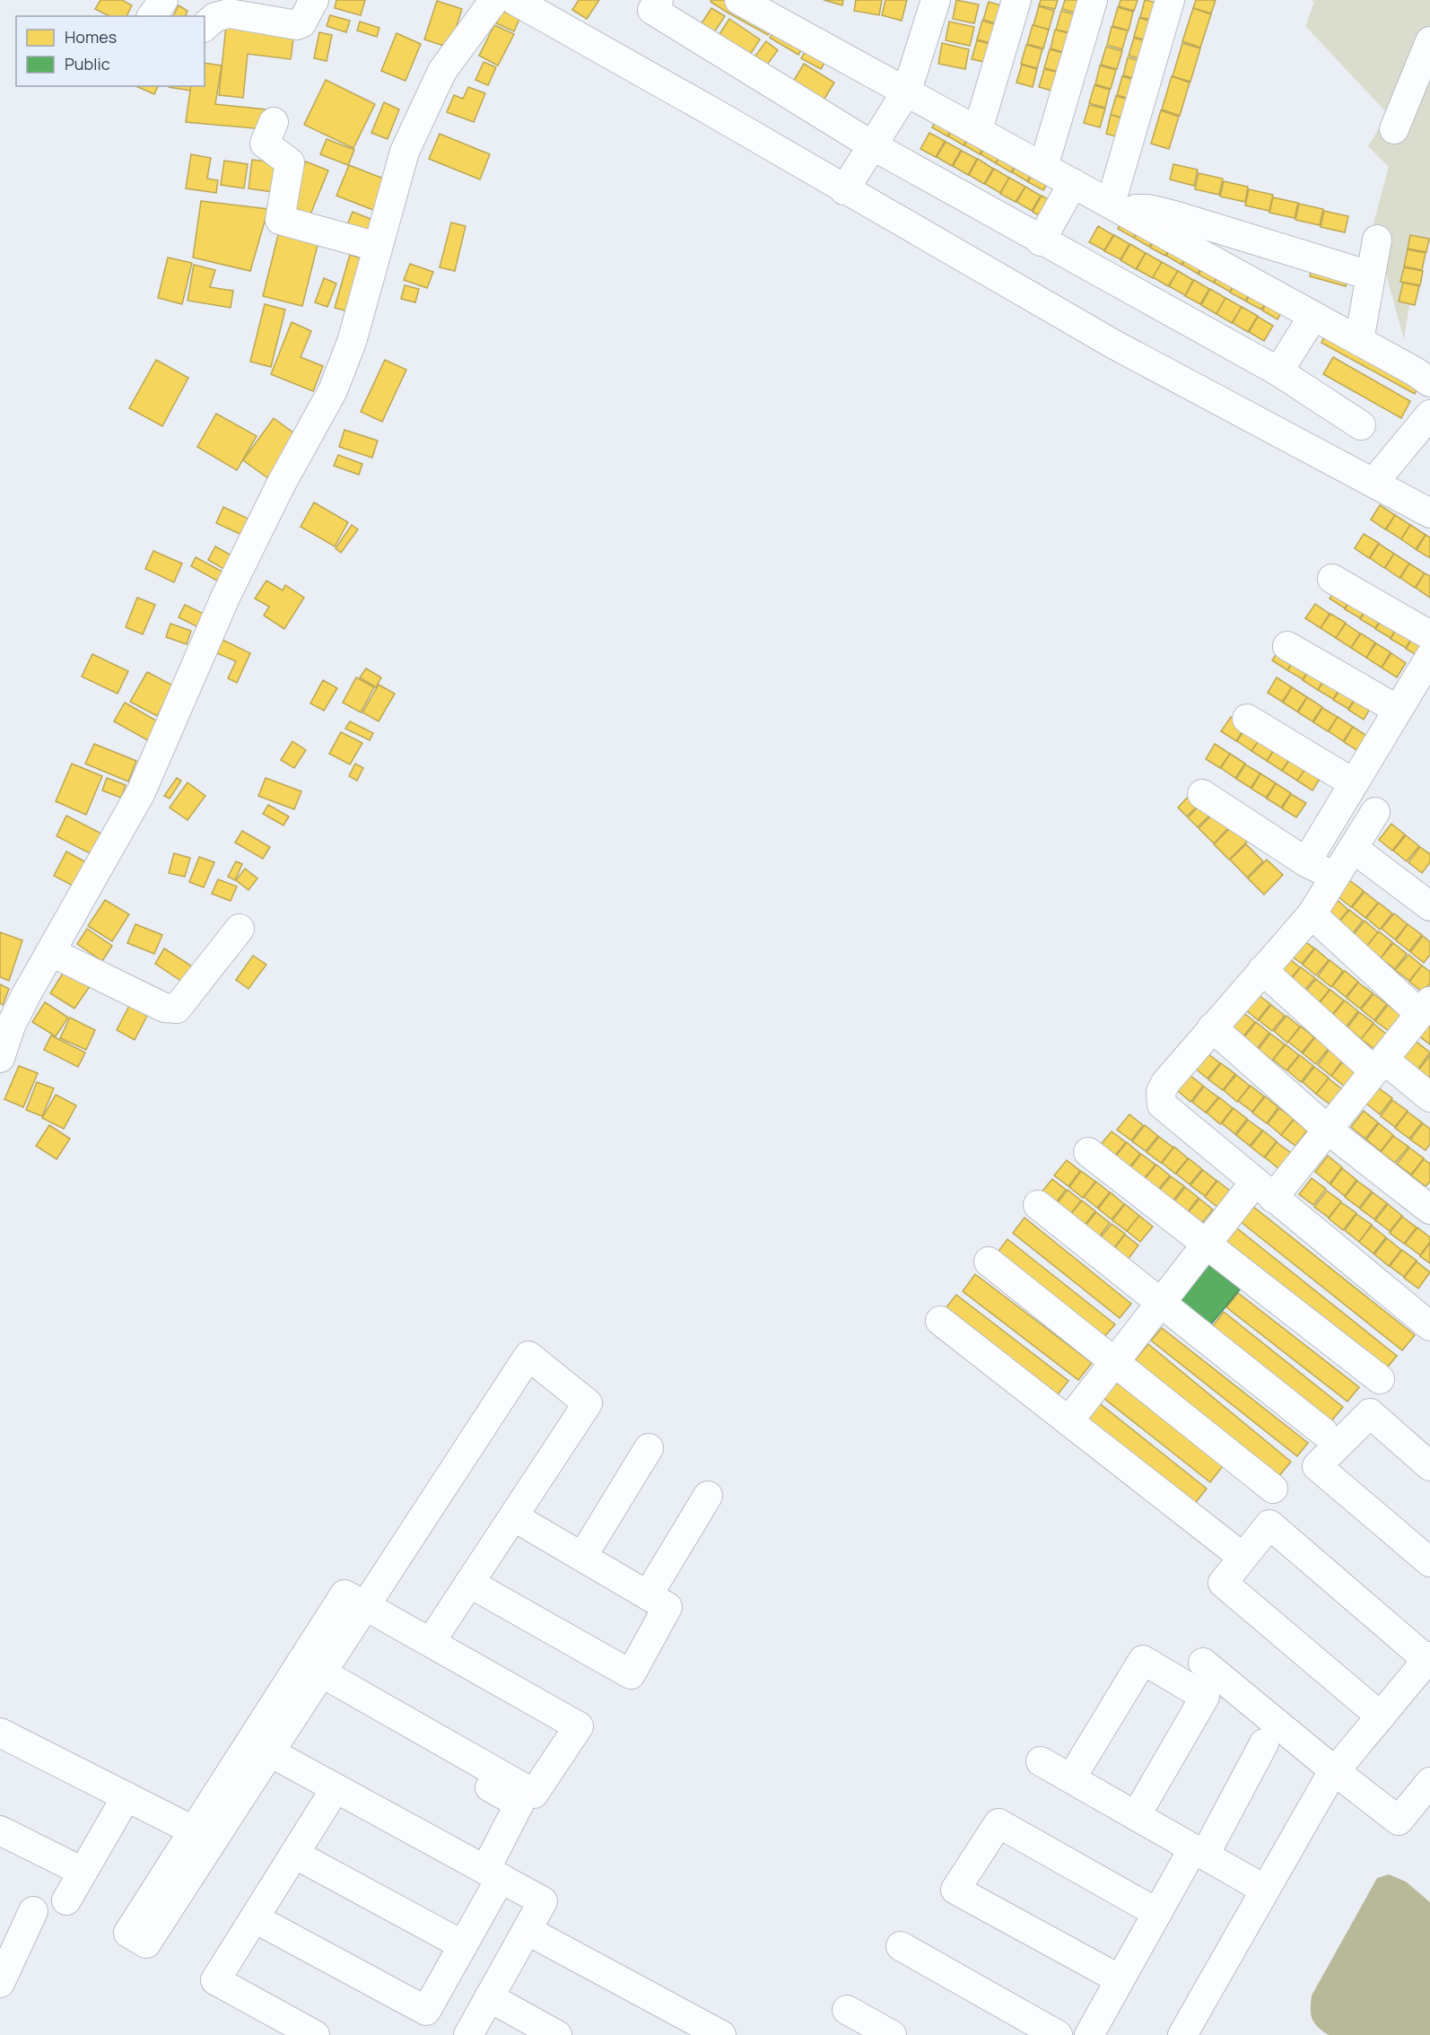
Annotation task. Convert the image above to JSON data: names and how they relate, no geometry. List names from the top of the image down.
{
  "legend": ["Homes", "Public"]
}
